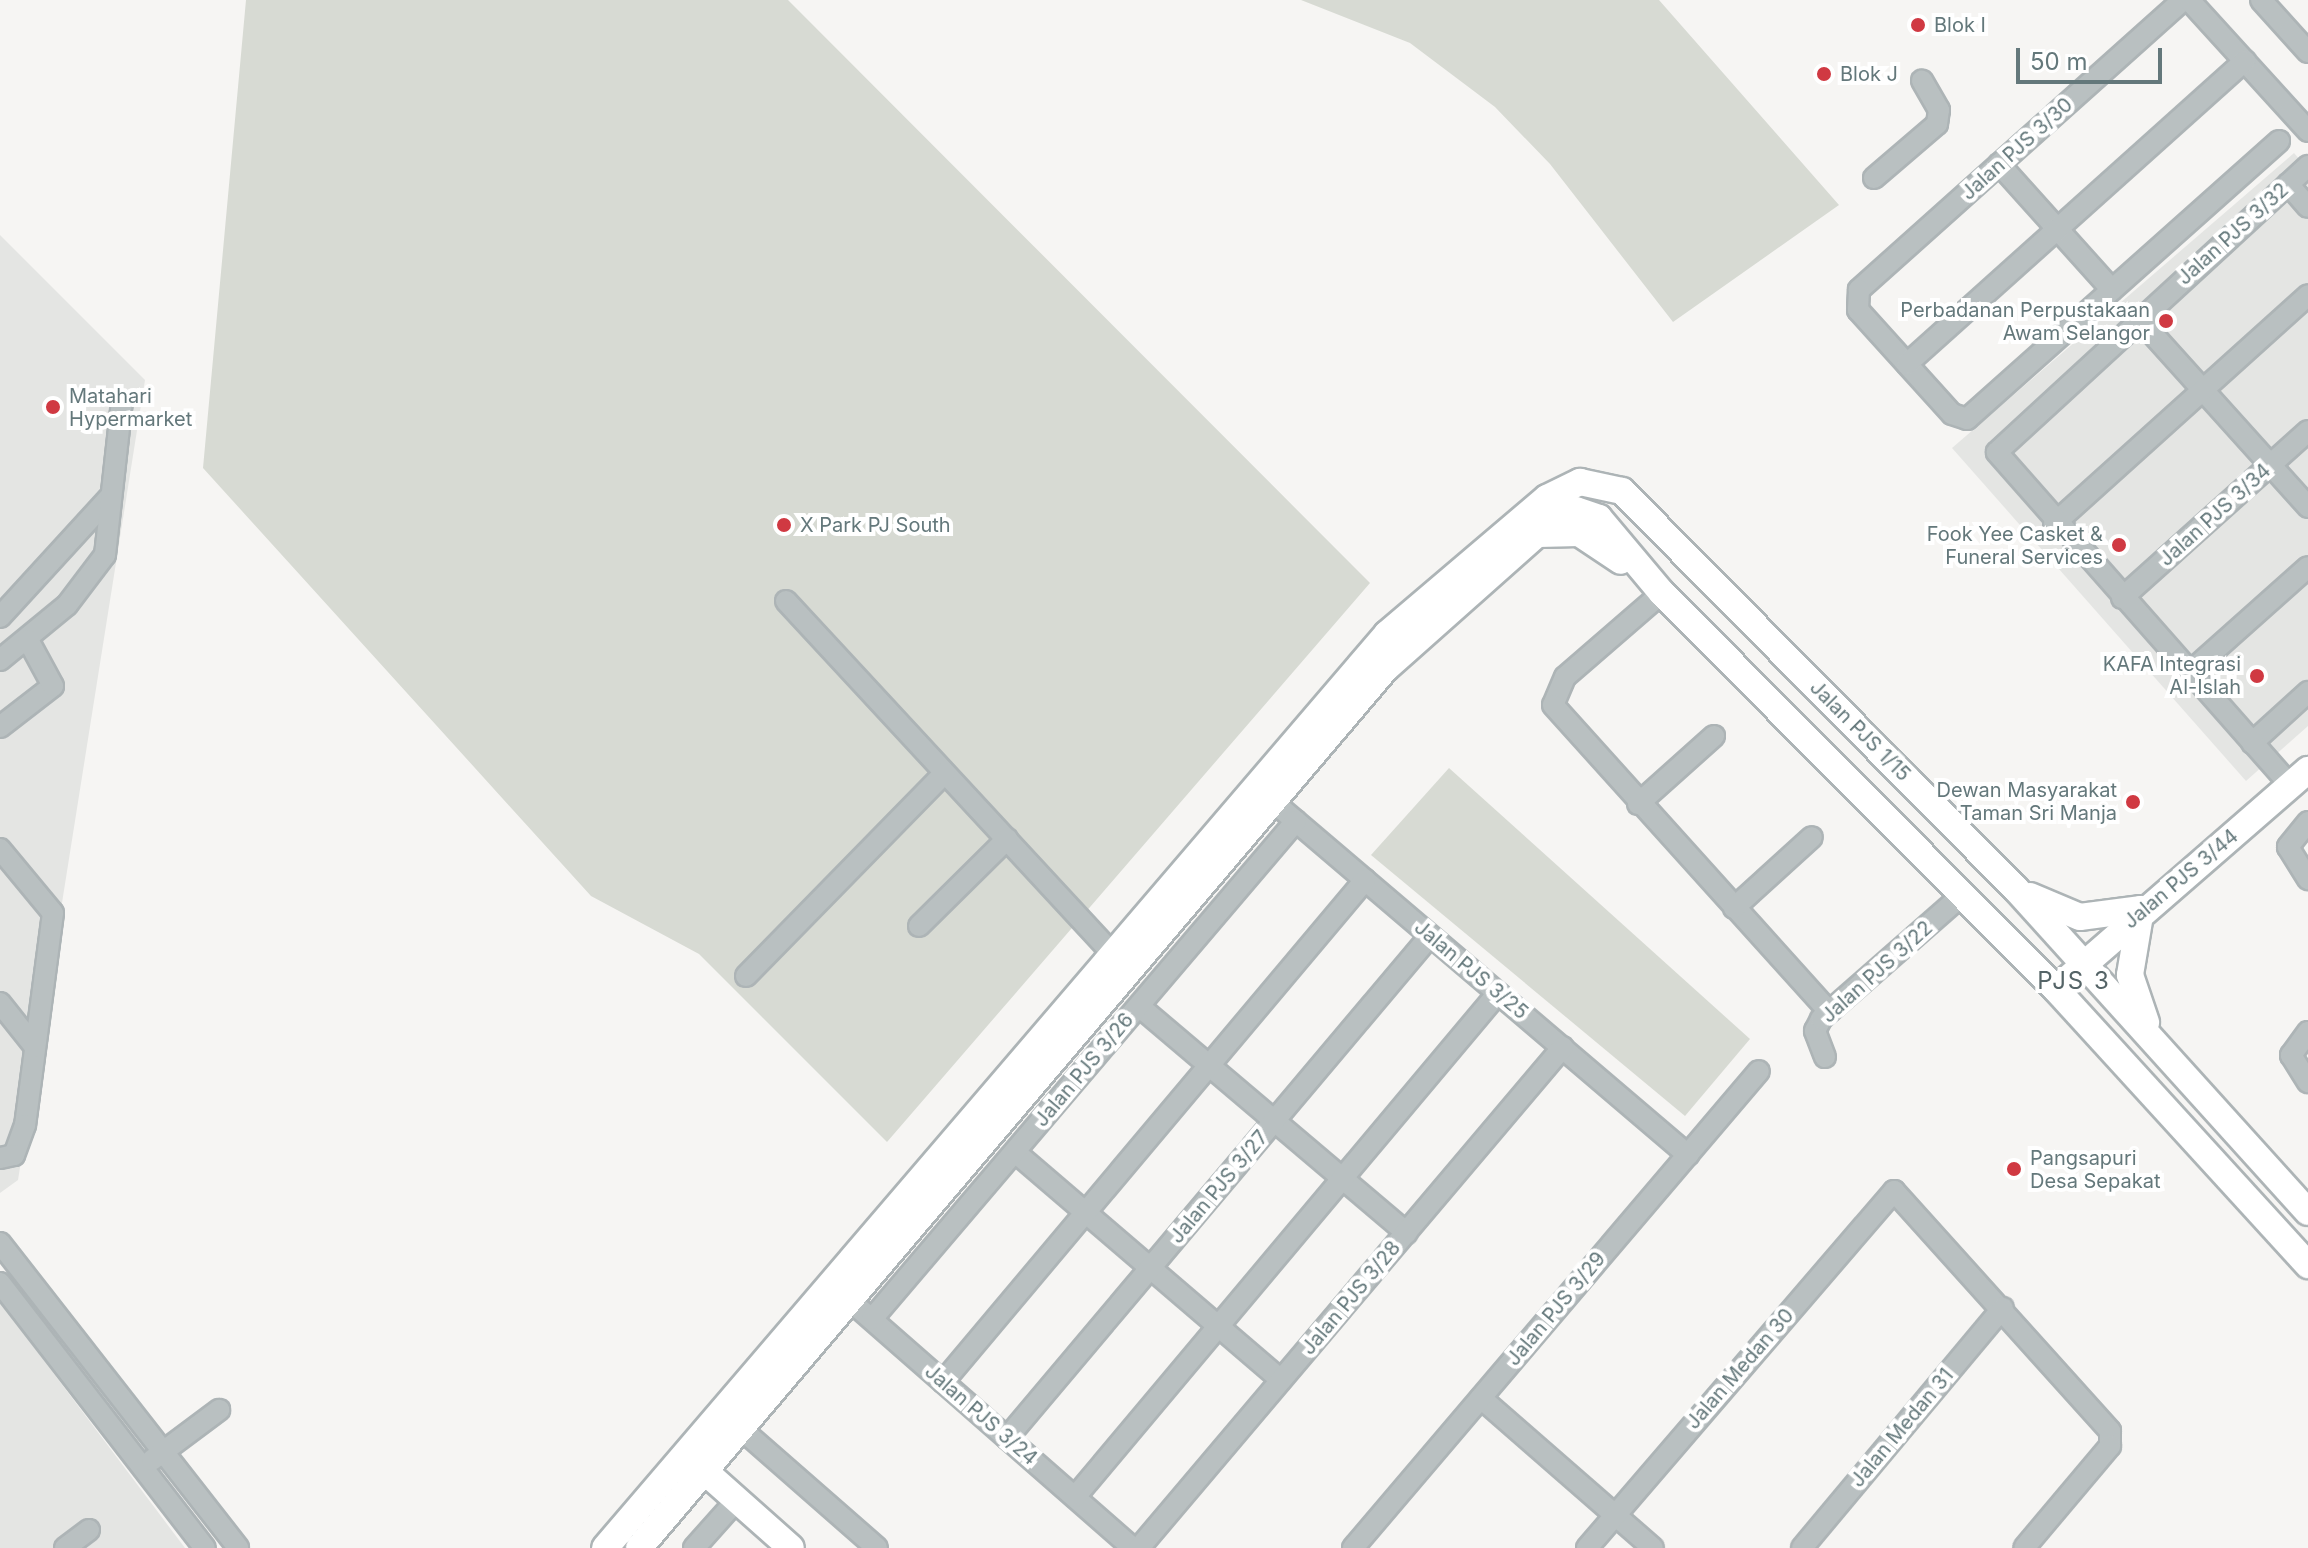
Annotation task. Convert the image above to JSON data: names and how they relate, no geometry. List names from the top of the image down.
{
  "streets": {
    "main road": ["Jalan PJS 1/15", "Jalan PJS 3/44"],
    "street": [
      "Jalan PJS 3/30",
      "Jalan PJS 3/32",
      "Jalan PJS 3/34",
      "Jalan PJS 3/25",
      "Jalan PJS 3/22",
      "Jalan PJS 3/26",
      "Jalan PJS 3/27",
      "Jalan PJS 3/28",
      "Jalan PJS 3/29",
      "Jalan Medan 30",
      "Jalan PJS 3/24",
      "Jalan Medan 31"
    ]
  },
  "crossings": [
    ["Jalan PJS 1/15", "Jalan PJS 3/44"],
    ["Jalan PJS 3/25", "Jalan PJS 3/26"],
    ["Jalan PJS 3/25", "Jalan PJS 3/27"],
    ["Jalan PJS 3/25", "Jalan PJS 3/28"],
    ["Jalan PJS 3/25", "Jalan PJS 3/29"],
    ["Jalan PJS 3/26", "Jalan PJS 3/24"],
    ["Jalan PJS 3/27", "Jalan PJS 3/24"],
    ["Jalan PJS 3/28", "Jalan PJS 3/24"],
    ["Jalan Medan 30", "Jalan Medan 31"]
  ],
  "districts": ["PJS 3"],
  "places": [
    "Blok I",
    "Blok J",
    "Perbadanan Perpustakaan Awam Selangor",
    "Matahari Hypermarket",
    "X Park PJ South",
    "Fook Yee Casket & Funeral Services",
    "KAFA Integrasi Al-Islah",
    "Dewan Masyarakat Taman Sri Manja",
    "Pangsapuri Desa Sepakat"
  ],
  "scale_bar": "50 m"
}
